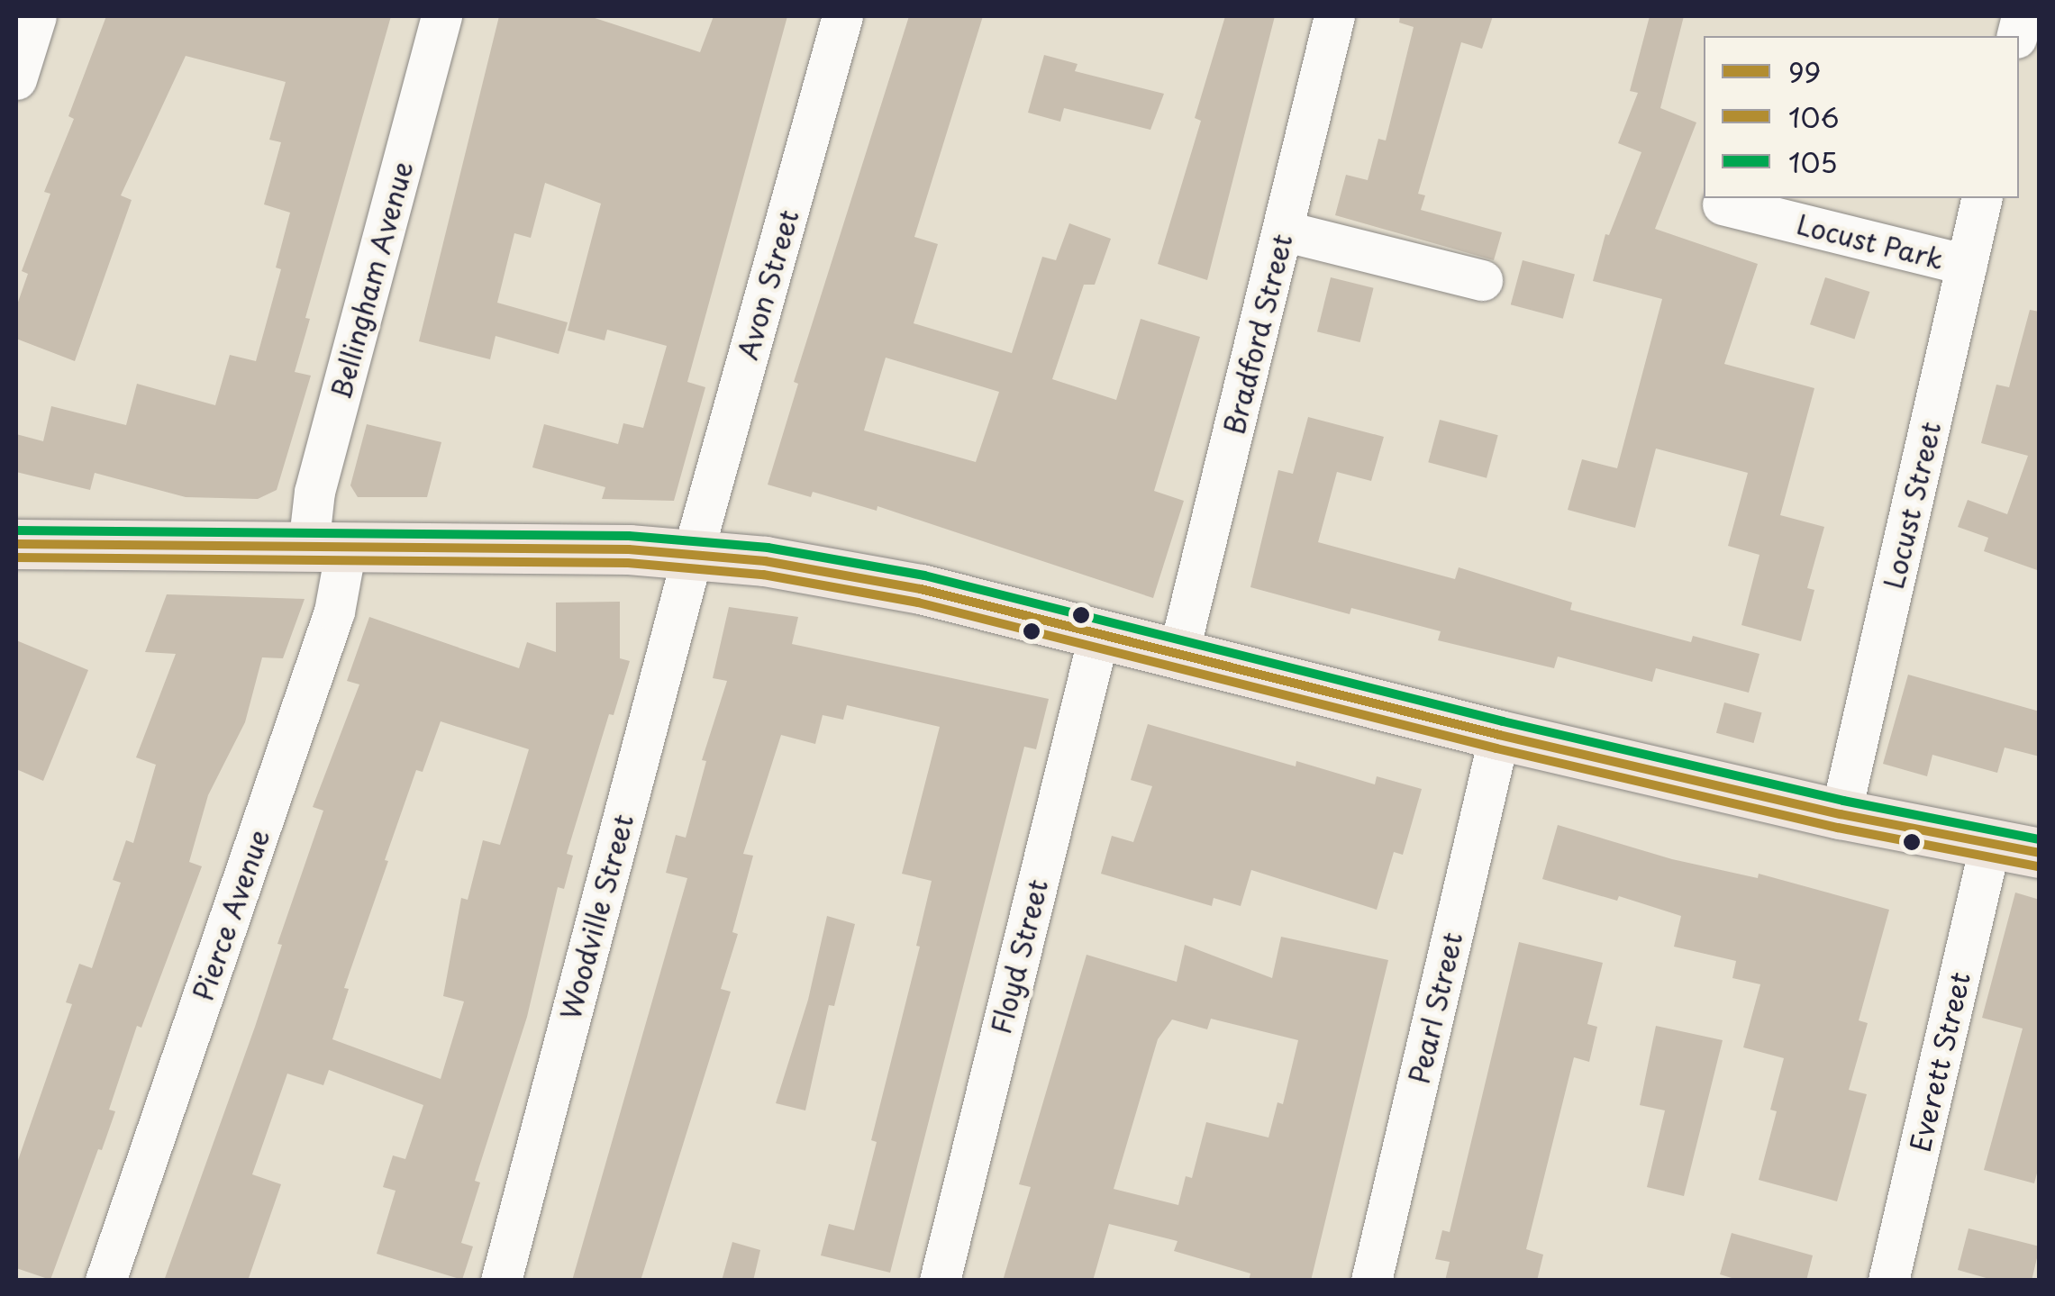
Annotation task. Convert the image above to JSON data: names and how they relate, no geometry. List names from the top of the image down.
{
  "streets": {
    "street": [
      "Locust Park",
      "Bellingham Avenue",
      "Avon Street",
      "Bradford Street",
      "Locust Street",
      "Pierce Avenue",
      "Woodville Street",
      "Floyd Street",
      "Pearl Street",
      "Everett Street"
    ]
  },
  "crossings": [
    ["Locust Park", "Locust Street"],
    ["Bellingham Avenue", "Pierce Avenue"],
    ["Avon Street", "Woodville Street"]
  ],
  "lines": ["transit line 105", "transit line 99", "transit line 106"],
  "legend": ["99", "106", "105"]
}
